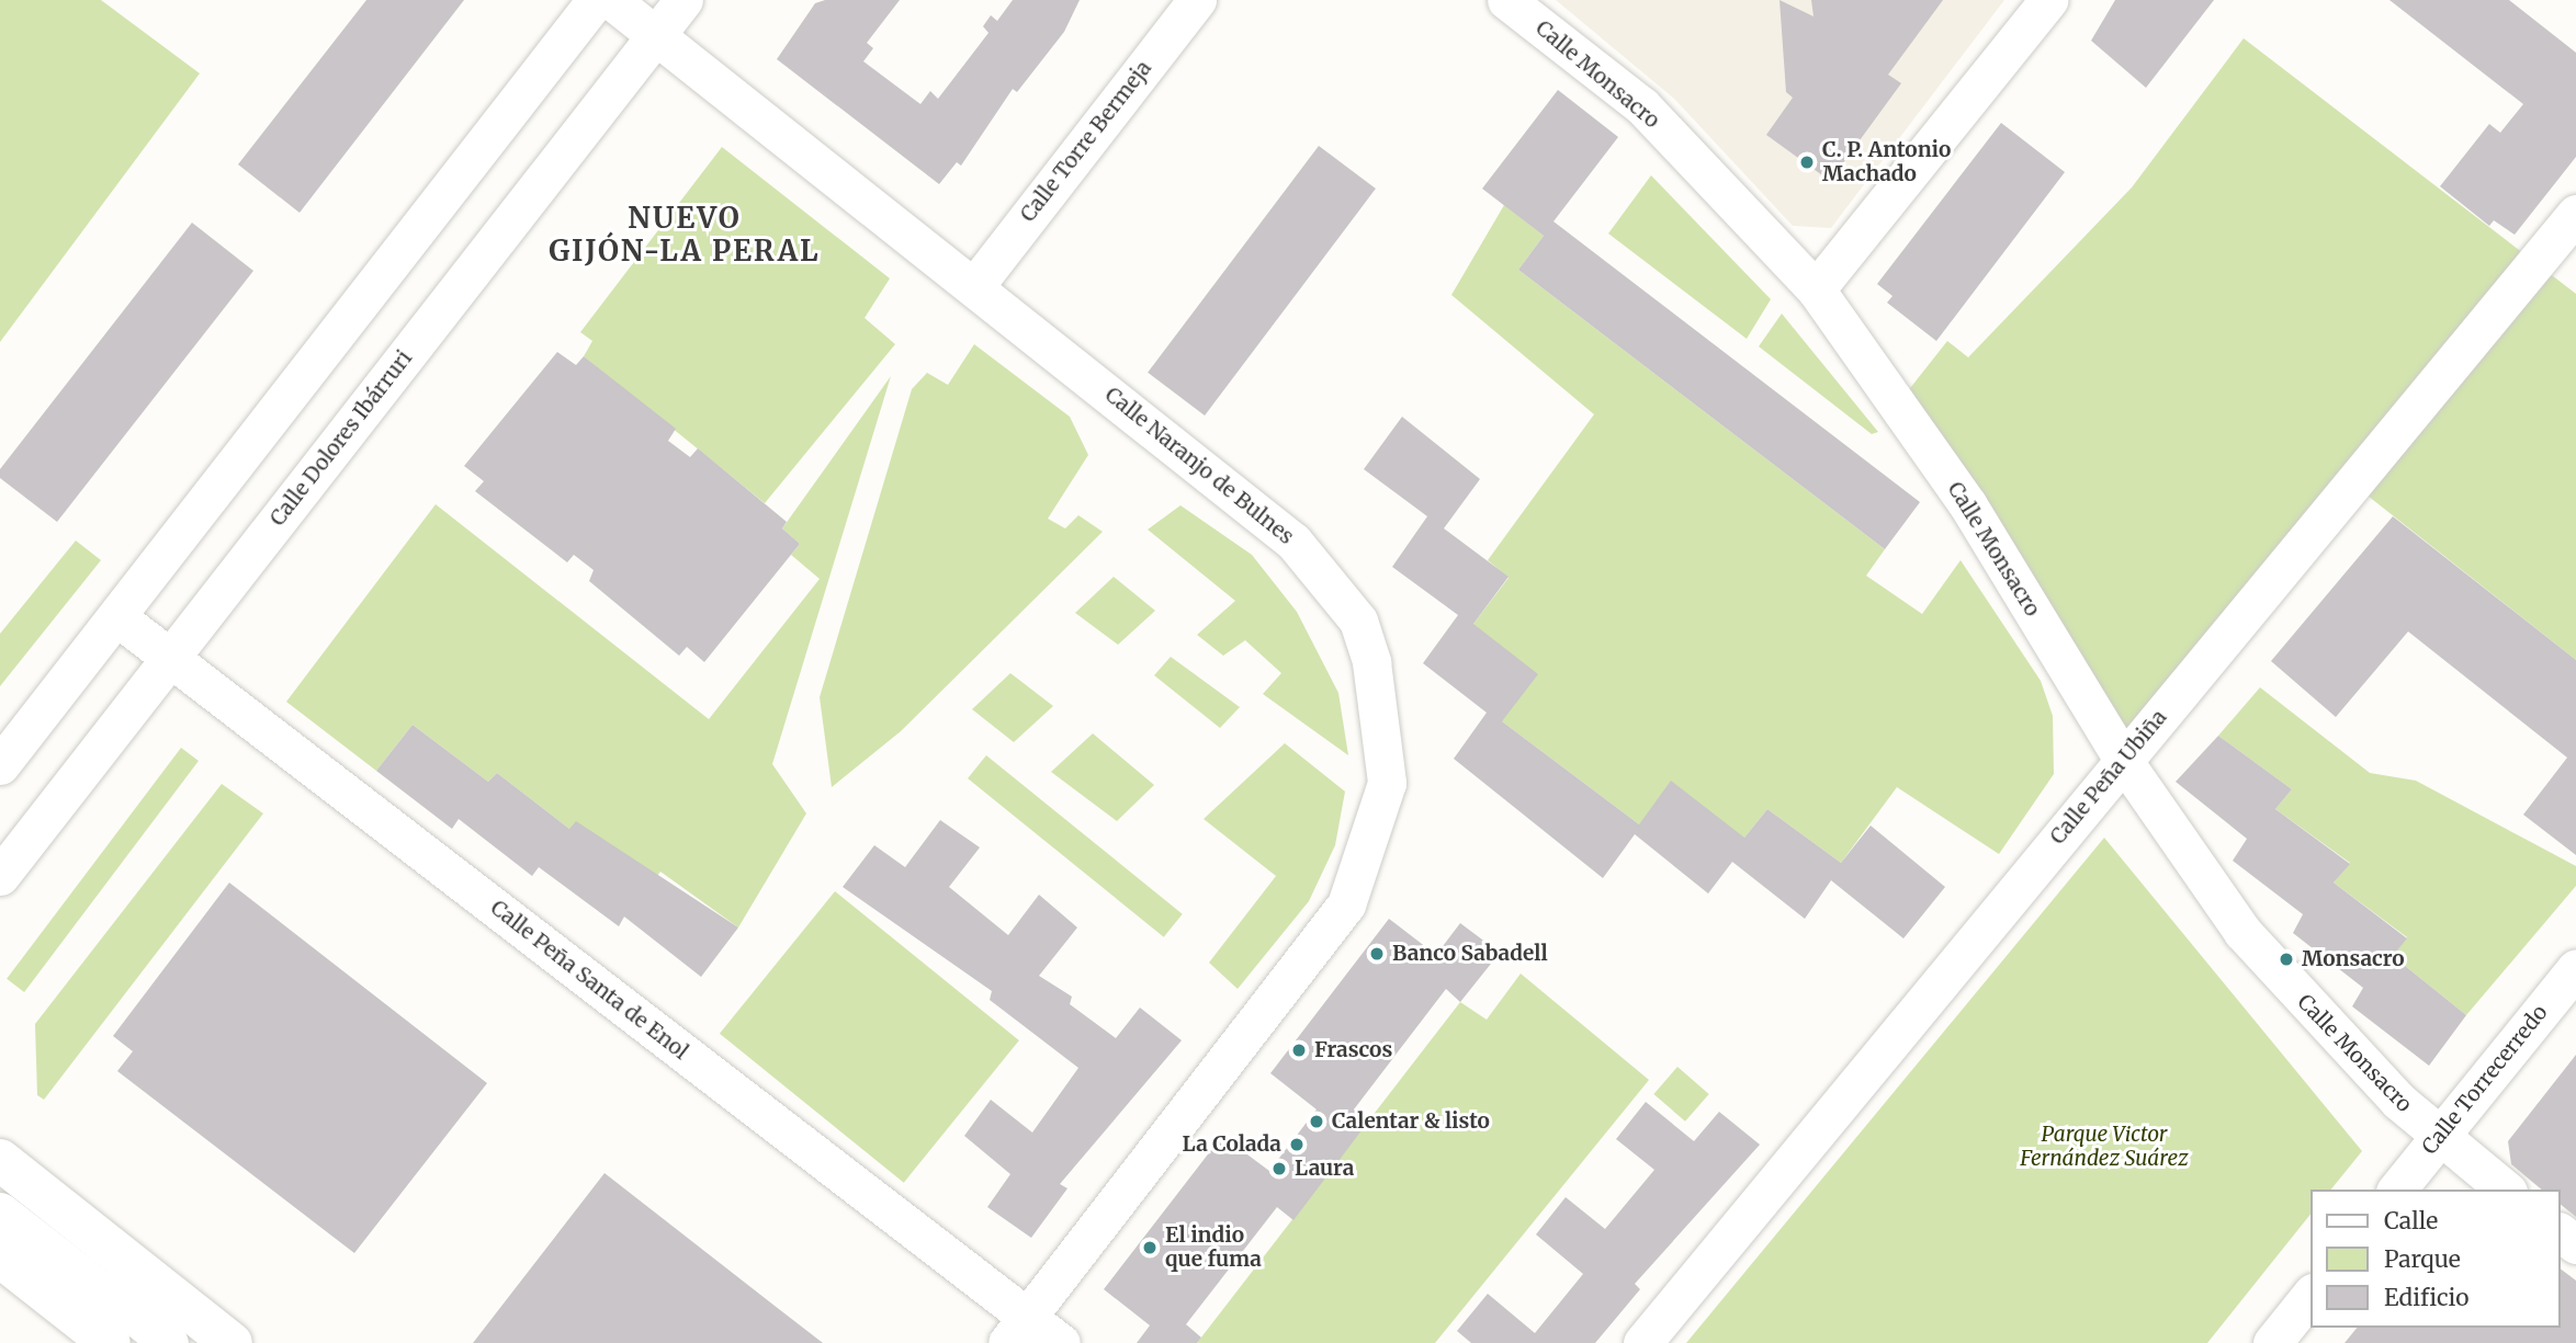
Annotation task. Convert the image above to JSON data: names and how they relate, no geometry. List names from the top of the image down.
{
  "streets": {
    "street": [
      "Calle Monsacro",
      "Calle Torre Bermeja",
      "Calle Dolores Ibárruri",
      "Calle Naranjo de Bulnes",
      "Calle Peña Ubiña",
      "Calle Peña Santa de Enol",
      "Calle Torrecerredo"
    ]
  },
  "crossings": [
    ["Calle Monsacro", "Calle Peña Ubiña"],
    ["Calle Monsacro", "Calle Torrecerredo"],
    ["Calle Torre Bermeja", "Calle Naranjo de Bulnes"],
    ["Calle Dolores Ibárruri", "Calle Naranjo de Bulnes"],
    ["Calle Dolores Ibárruri", "Calle Peña Santa de Enol"],
    ["Calle Naranjo de Bulnes", "Calle Peña Santa de Enol"]
  ],
  "districts": ["NUEVO GIJÓN-LA PERAL"],
  "parks": ["Parque Victor Fernández Suárez"],
  "places": [
    "C. P. Antonio Machado",
    "Banco Sabadell",
    "Monsacro",
    "Frascos",
    "Calentar & listo",
    "La Colada",
    "Laura",
    "El indio que fuma"
  ],
  "legend": ["Calle", "Parque", "Edificio"]
}
